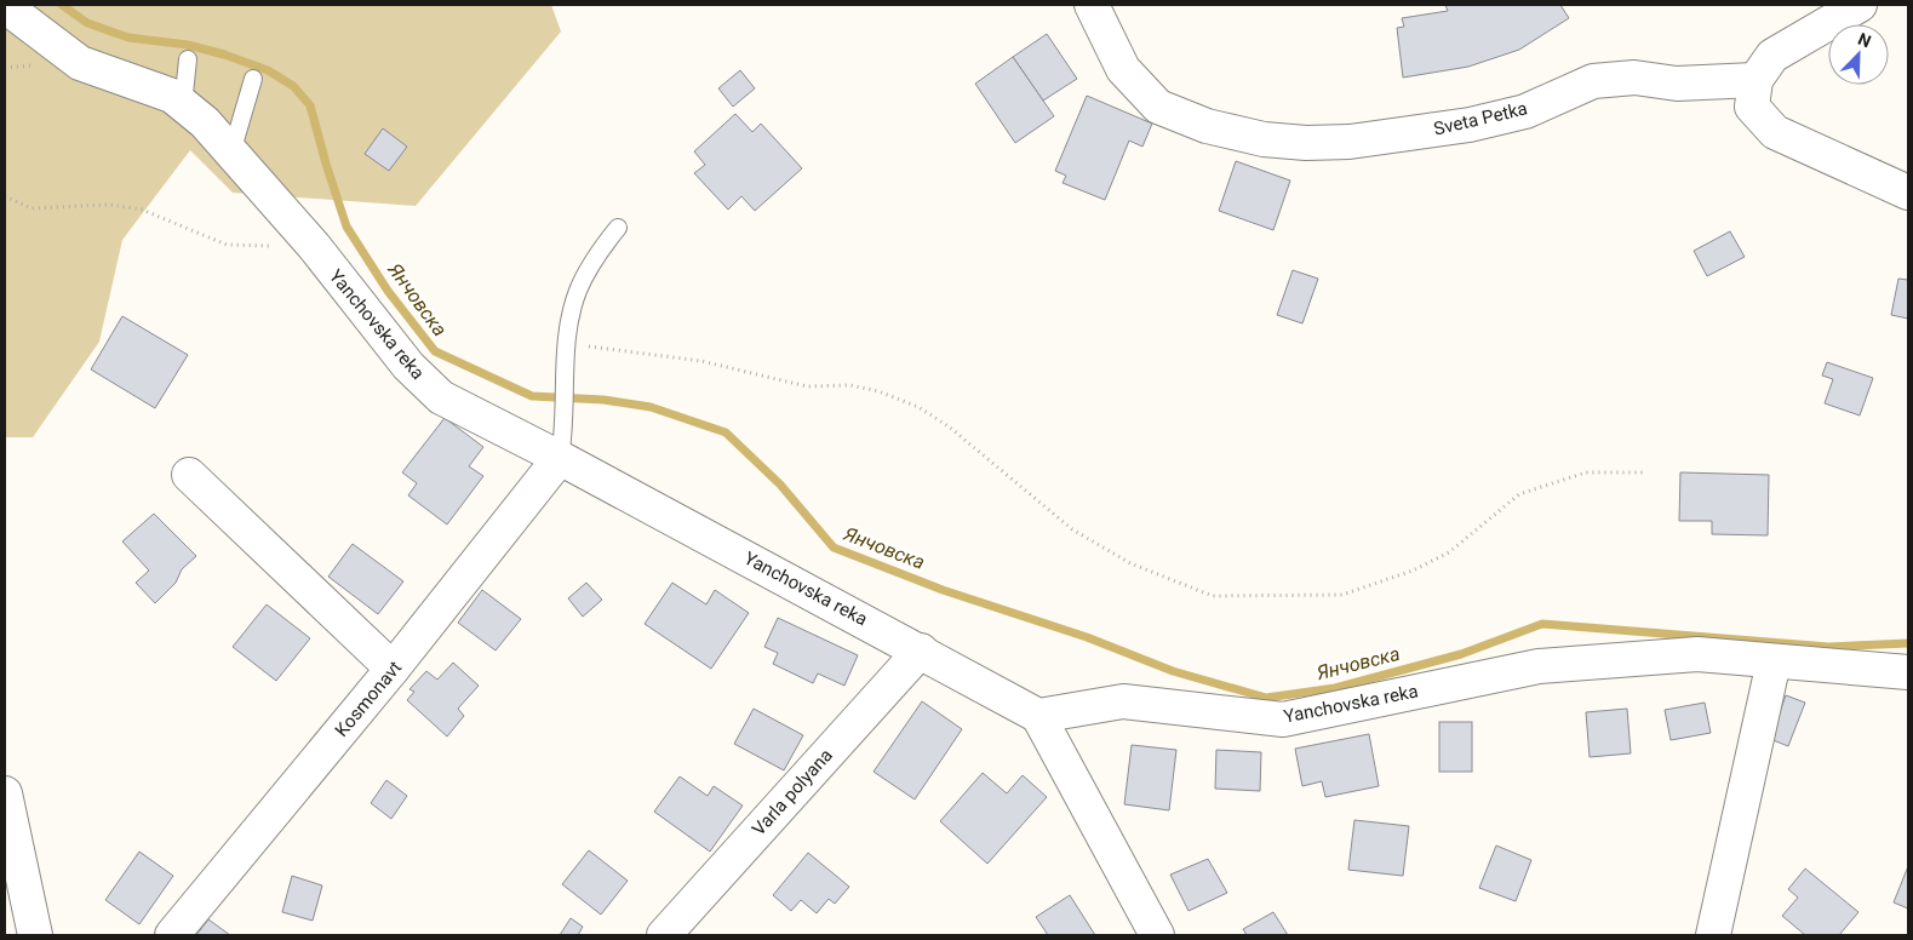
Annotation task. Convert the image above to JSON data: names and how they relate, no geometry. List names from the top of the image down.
{
  "streets": {
    "street": [
      "Sveta Petka",
      "Yanchovska reka",
      "Kosmonavt",
      "Varla polyana"
    ]
  },
  "crossings": [
    ["Yanchovska reka", "Kosmonavt"],
    ["Yanchovska reka", "Varla polyana"]
  ],
  "water": ["Янчовска"],
  "north": "top right"
}
